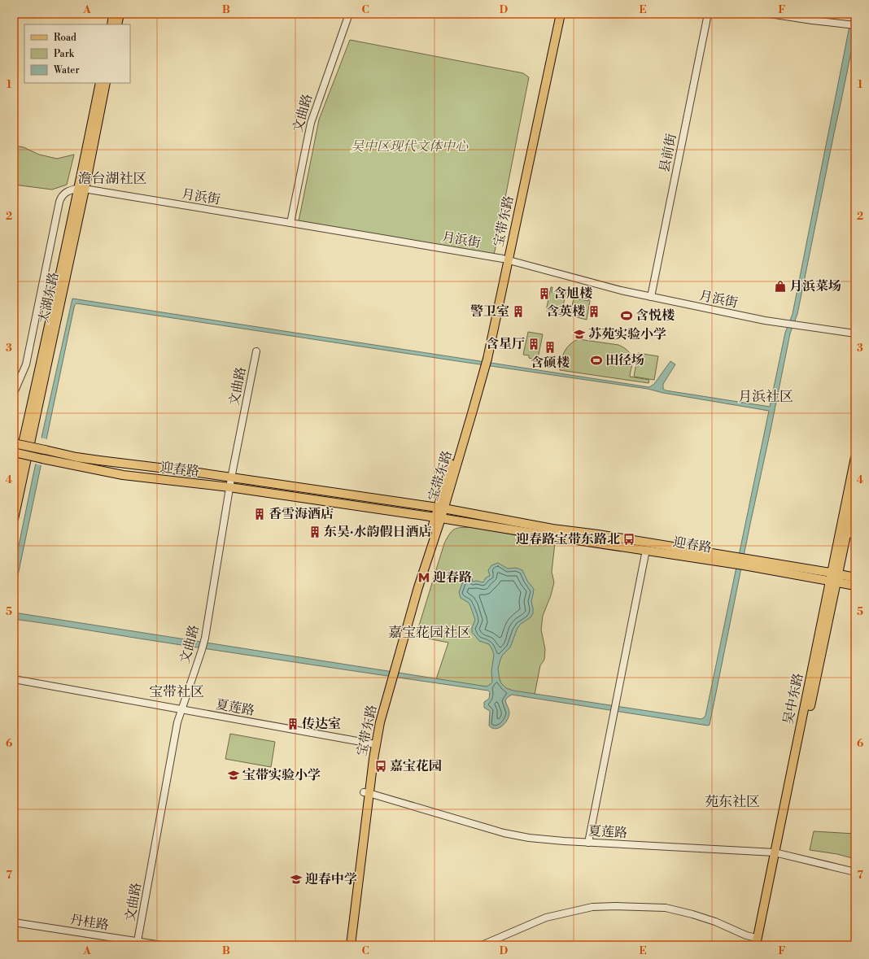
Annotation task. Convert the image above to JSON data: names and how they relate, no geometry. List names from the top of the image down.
{
  "streets": {
    "main road": [
      "宝带东路",
      "太湖东路",
      "迎春路",
      "吴中东路"
    ],
    "street": [
      "文曲路",
      "县前街",
      "月浜街",
      "夏莲路",
      "丹桂路"
    ]
  },
  "crossings": [
    ["文曲路", "月浜街"],
    ["文曲路", "迎春路"],
    ["文曲路", "夏莲路"],
    ["文曲路", "丹桂路"],
    ["县前街", "月浜街"],
    ["月浜街", "宝带东路"],
    ["月浜街", "太湖东路"],
    ["宝带东路", "迎春路"],
    ["宝带东路", "夏莲路"],
    ["迎春路", "吴中东路"],
    ["吴中东路", "夏莲路"]
  ],
  "districts": [
    "澹台湖社区",
    "月浜社区",
    "嘉宝花园社区",
    "宝带社区",
    "苑东社区"
  ],
  "parks": ["吴中区现代文体中心"],
  "places": {
    "shop": ["月浜菜场"],
    "building": [
      "含旭楼",
      "警卫室",
      "含英楼",
      "含星厅",
      "含硕楼",
      "香雪海酒店",
      "东吴·水韵假日酒店",
      "传达室"
    ],
    "sports": ["含悦楼", "田径场"],
    "school or university": ["苏苑实验小学", "宝带实验小学", "迎春中学"],
    "bus stop": ["迎春路宝带东路北", "嘉宝花园"],
    "metro station": ["迎春路"]
  },
  "legend": ["Road", "Park", "Water"],
  "grid": {
    "columns": [
      "A",
      "B",
      "C",
      "D",
      "E",
      "F"
    ],
    "rows": [
      "1",
      "2",
      "3",
      "4",
      "5",
      "6",
      "7"
    ]
  }
}
